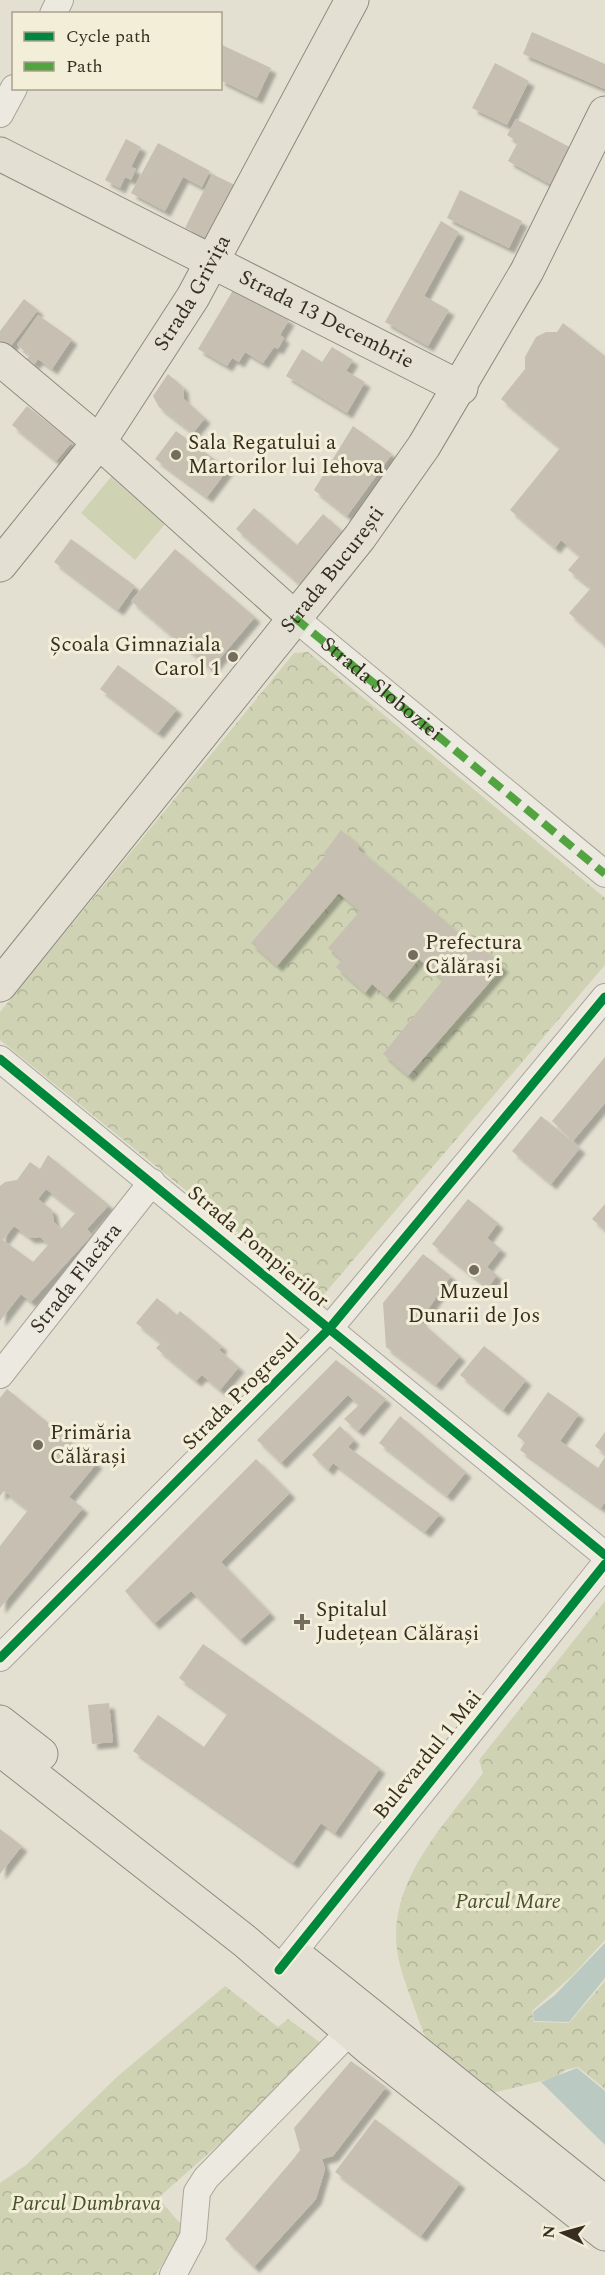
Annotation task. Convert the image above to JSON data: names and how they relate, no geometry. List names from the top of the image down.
{
  "streets": {
    "main road": [
      "Strada Grivița",
      "Strada 13 Decembrie",
      "Strada București",
      "Strada Sloboziei"
    ],
    "street": [
      "Strada Pompierilor",
      "Strada Flacăra",
      "Strada Progresul",
      "Bulevardul 1 Mai"
    ]
  },
  "crossings": [
    ["Strada Grivița", "Strada 13 Decembrie"],
    ["Strada Grivița", "Strada Sloboziei"],
    ["Strada 13 Decembrie", "Strada București"],
    ["Strada București", "Strada Sloboziei"],
    ["Strada Pompierilor", "Strada Flacăra"],
    ["Strada Pompierilor", "Strada Progresul"]
  ],
  "parks": ["Parcul Mare", "Parcul Dumbrava"],
  "places": {
    "other": [
      "Sala Regatului a Martorilor lui Iehova",
      "Școala Gimnaziala Carol 1",
      "Prefectura Călărași",
      "Muzeul Dunarii de Jos",
      "Primăria Călărași"
    ],
    "health": ["Spitalul Județean Călărași"]
  },
  "legend": ["Cycle path", "Path"],
  "north": "left"
}
